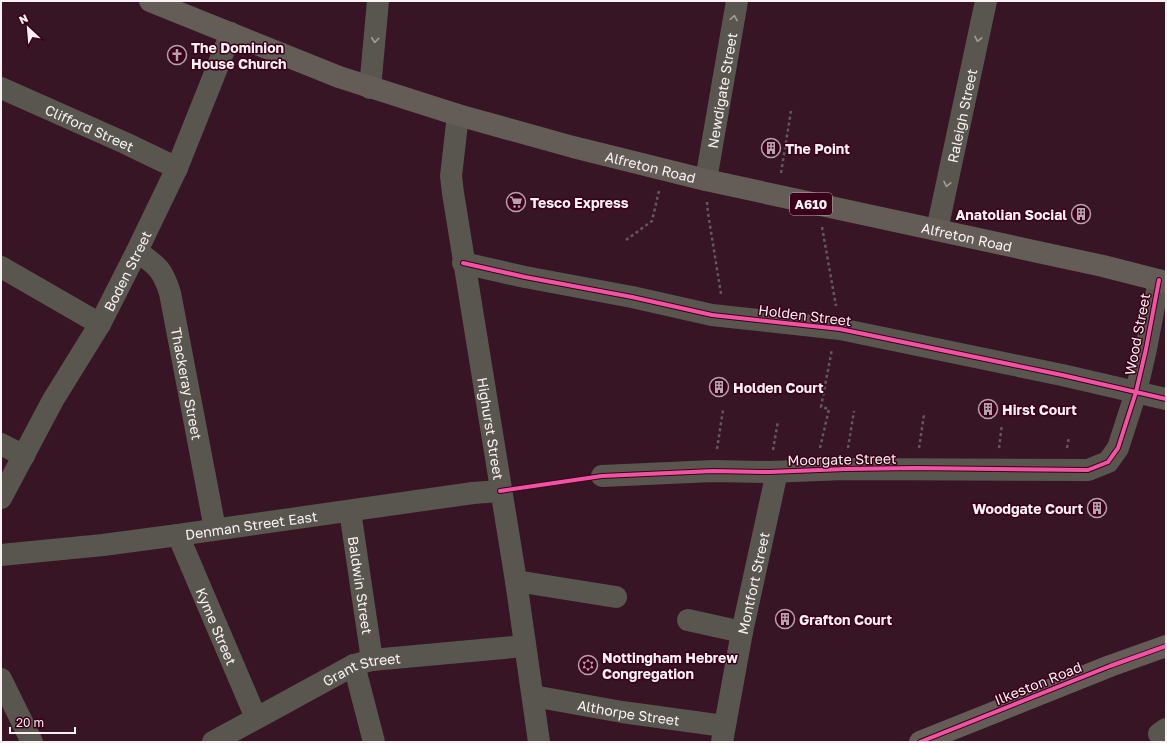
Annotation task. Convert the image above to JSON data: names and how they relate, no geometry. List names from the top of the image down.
{
  "streets": {
    "main road": ["Alfreton Road", "A610", "Ilkeston Road"],
    "street": [
      "Newdigate Street",
      "Raleigh Street",
      "Clifford Street",
      "Boden Street",
      "Holden Street",
      "Wood Street",
      "Thackeray Street",
      "Highurst Street",
      "Moorgate Street",
      "Denman Street East",
      "Montfort Street",
      "Baldwin Street",
      "Kyme Street",
      "Grant Street",
      "Althorpe Street"
    ]
  },
  "crossings": [
    ["Newdigate Street", "Alfreton Road"],
    ["Raleigh Street", "Alfreton Road"],
    ["Clifford Street", "Boden Street"],
    ["Alfreton Road", "Boden Street"],
    ["Alfreton Road", "Wood Street"],
    ["Alfreton Road", "Highurst Street"],
    ["Boden Street", "Thackeray Street"],
    ["Holden Street", "Wood Street"],
    ["Holden Street", "Highurst Street"],
    ["Holden Street", "Moorgate Street"],
    ["Wood Street", "Moorgate Street"],
    ["Thackeray Street", "Denman Street East"],
    ["Highurst Street", "Denman Street East"],
    ["Highurst Street", "Grant Street"],
    ["Highurst Street", "Althorpe Street"],
    ["Moorgate Street", "Montfort Street"],
    ["Denman Street East", "Baldwin Street"],
    ["Denman Street East", "Kyme Street"],
    ["Montfort Street", "Althorpe Street"],
    ["Baldwin Street", "Grant Street"],
    ["Kyme Street", "Grant Street"]
  ],
  "one_way": ["Newdigate Street", "Raleigh Street"],
  "places": {
    "church": ["The Dominion House Church"],
    "building": [
      "The Point",
      "Anatolian Social",
      "Holden Court",
      "Hirst Court",
      "Woodgate Court",
      "Grafton Court"
    ],
    "supermarket": ["Tesco Express"],
    "synagogue": ["Nottingham Hebrew Congregation"]
  },
  "scale_bar": "20 m",
  "north": "top left"
}
